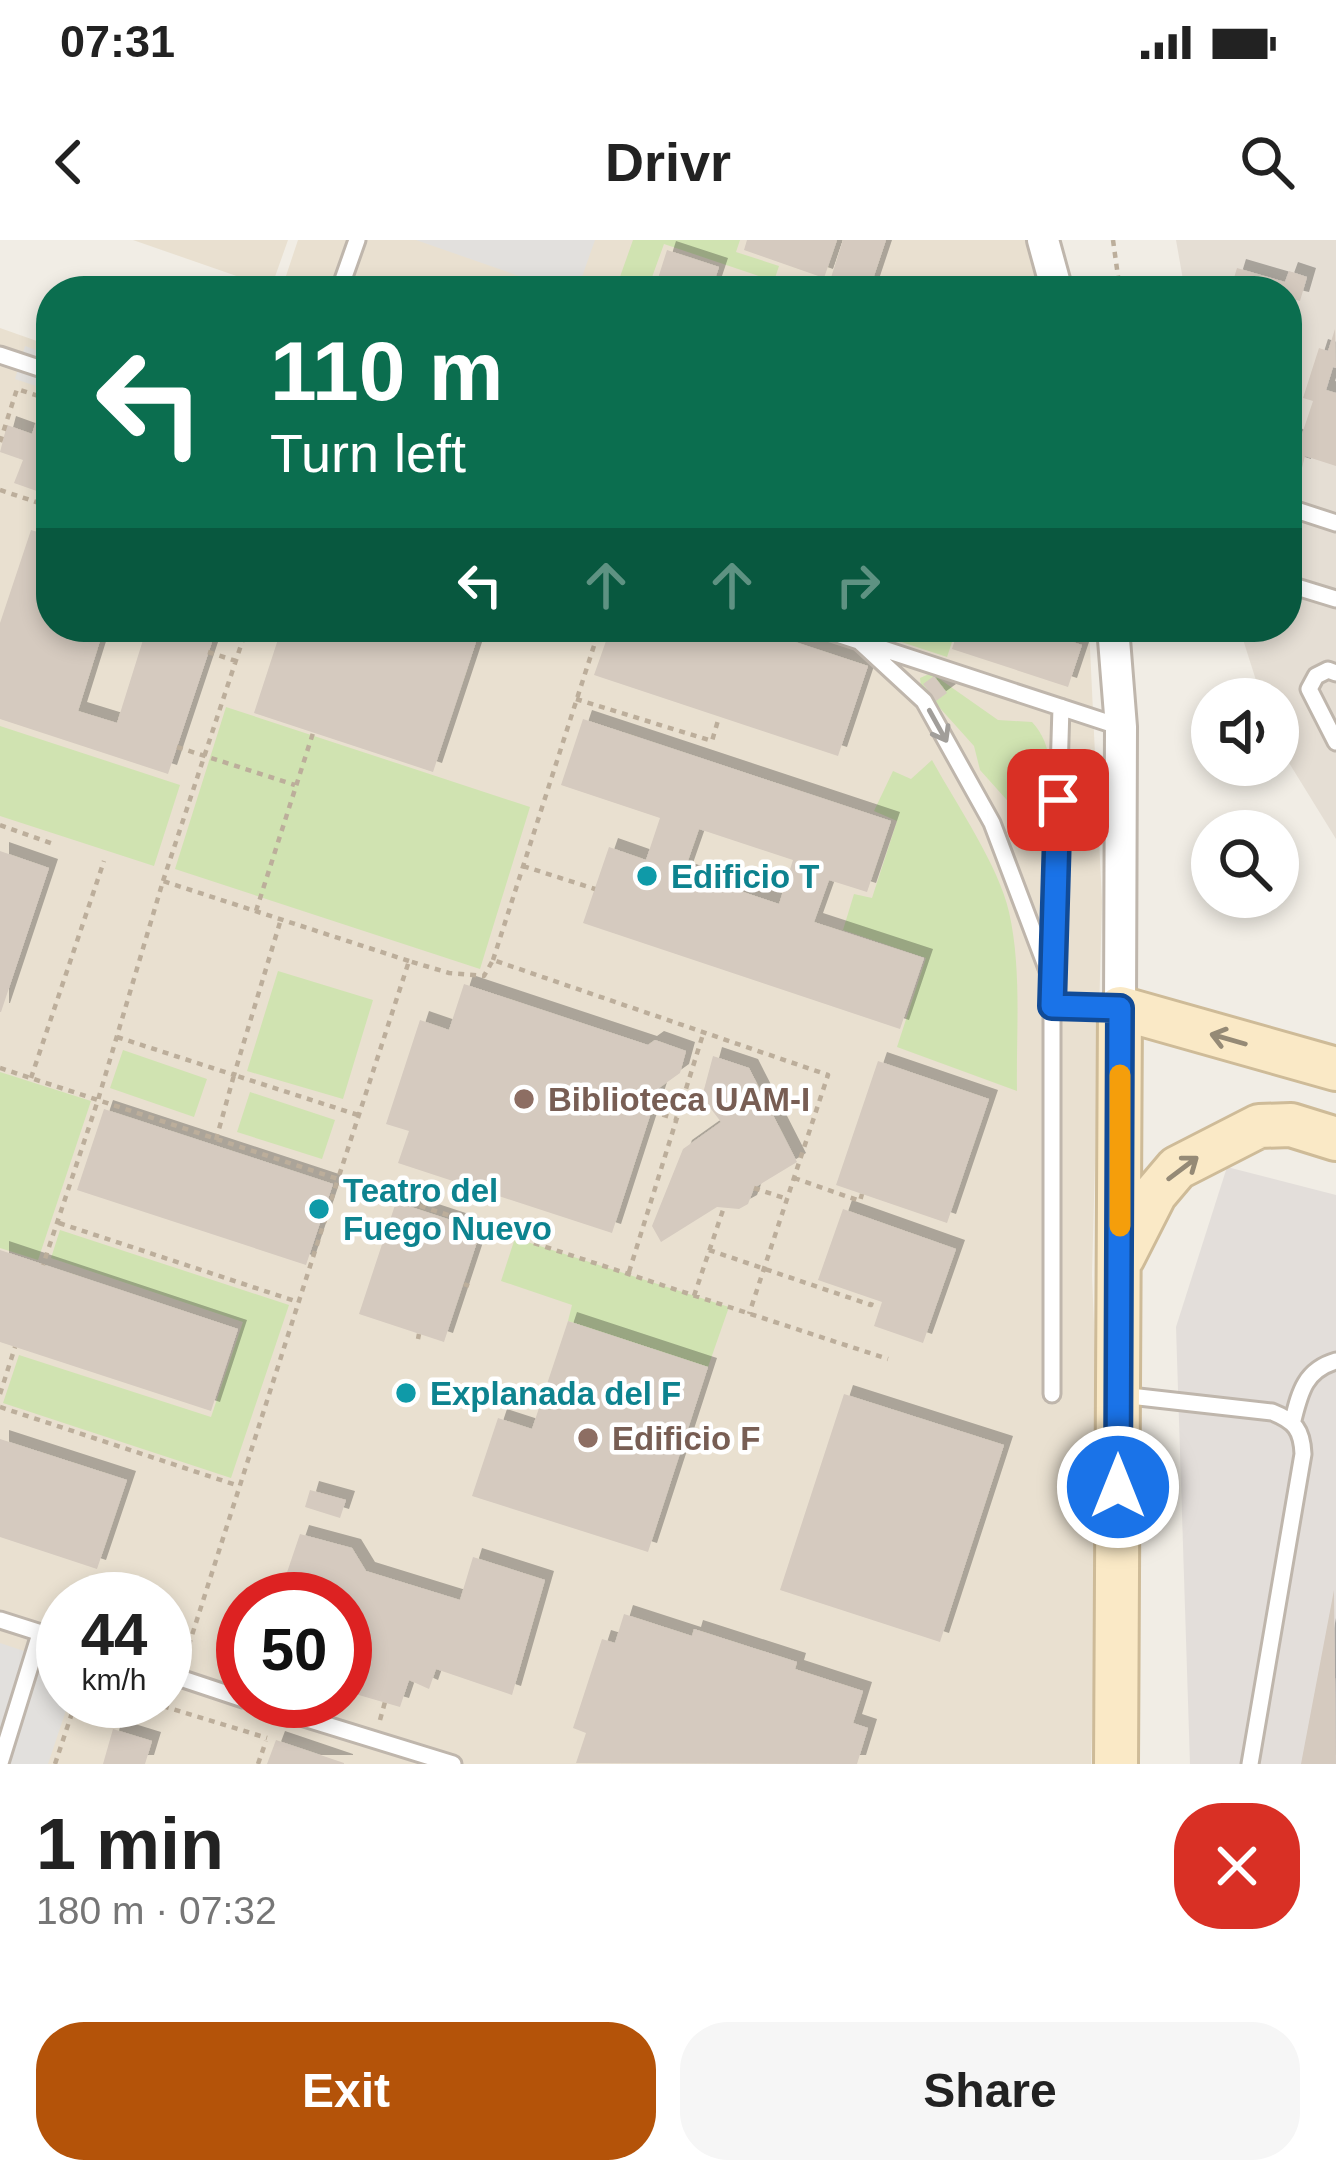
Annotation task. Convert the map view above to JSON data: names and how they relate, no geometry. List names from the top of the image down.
{
  "places": [
    "Edificio T",
    "Biblioteca UAM-I",
    "Teatro del Fuego Nuevo",
    "Explanada del F",
    "Edificio F"
  ],
  "page": {
    "status": "07:31",
    "header": "Drivr",
    "turn": ["110 m", "Turn left"],
    "speed": "44 km/h",
    "limit": "50",
    "heading": ["1 min", "180 m · 07:32"],
    "buttons": ["Exit", "Share"]
  }
}
